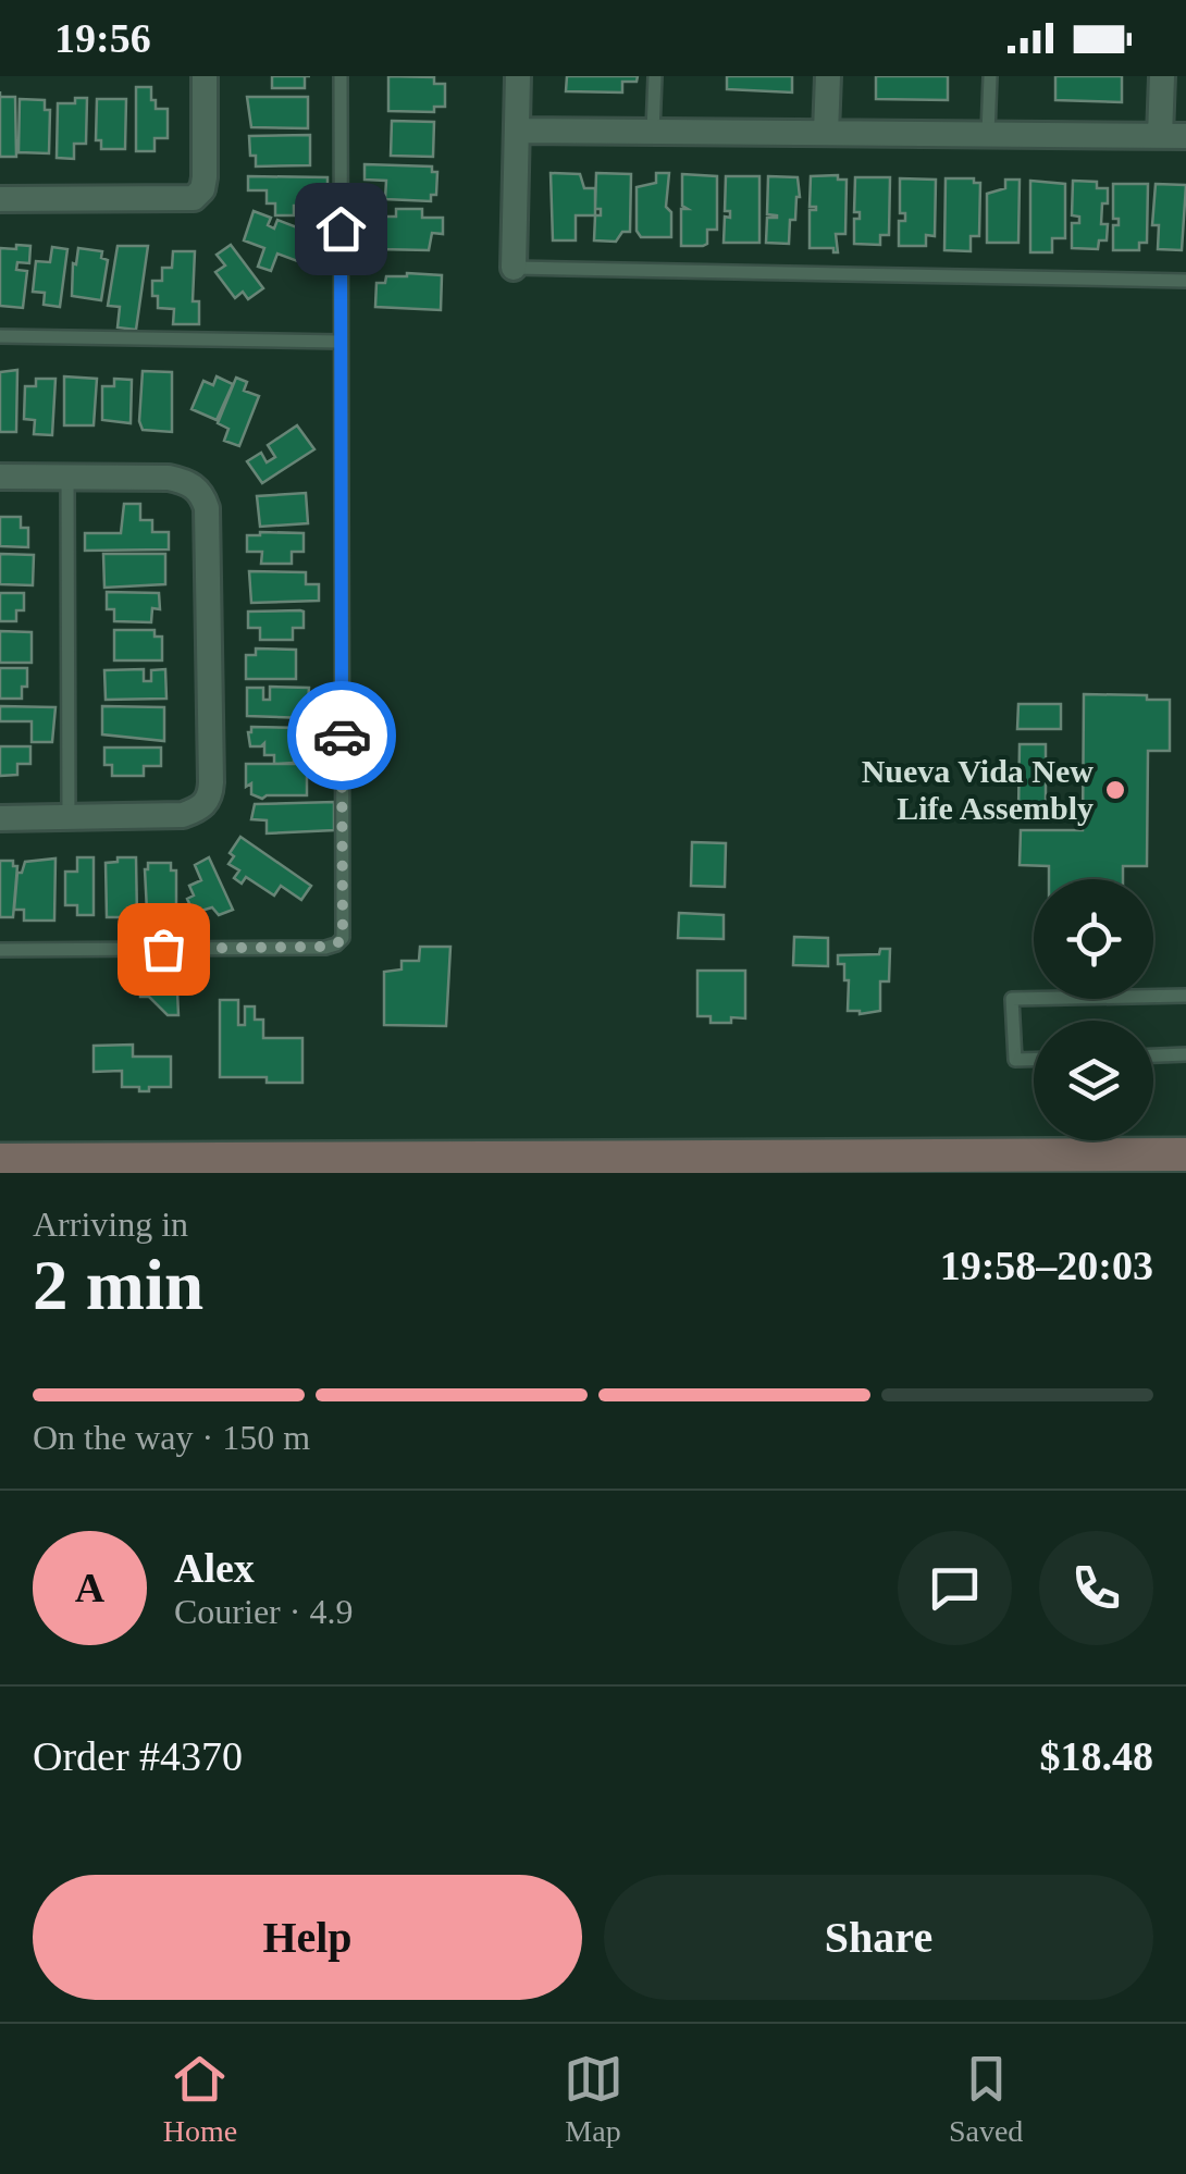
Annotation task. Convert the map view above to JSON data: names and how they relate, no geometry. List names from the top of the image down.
{
  "places": ["Nueva Vida New Life Assembly"],
  "page": {
    "status": "19:56",
    "heading": ["2 min", "Arriving in", "19:58–20:03"],
    "panel": [
      "Alex",
      "Courier · 4.9",
      "Order #4370",
      "$18.48"
    ],
    "bar": "On the way · 150 m",
    "round": "A",
    "buttons": ["Help", "Share"],
    "tabs": ["Home", "Map", "Saved"]
  }
}
